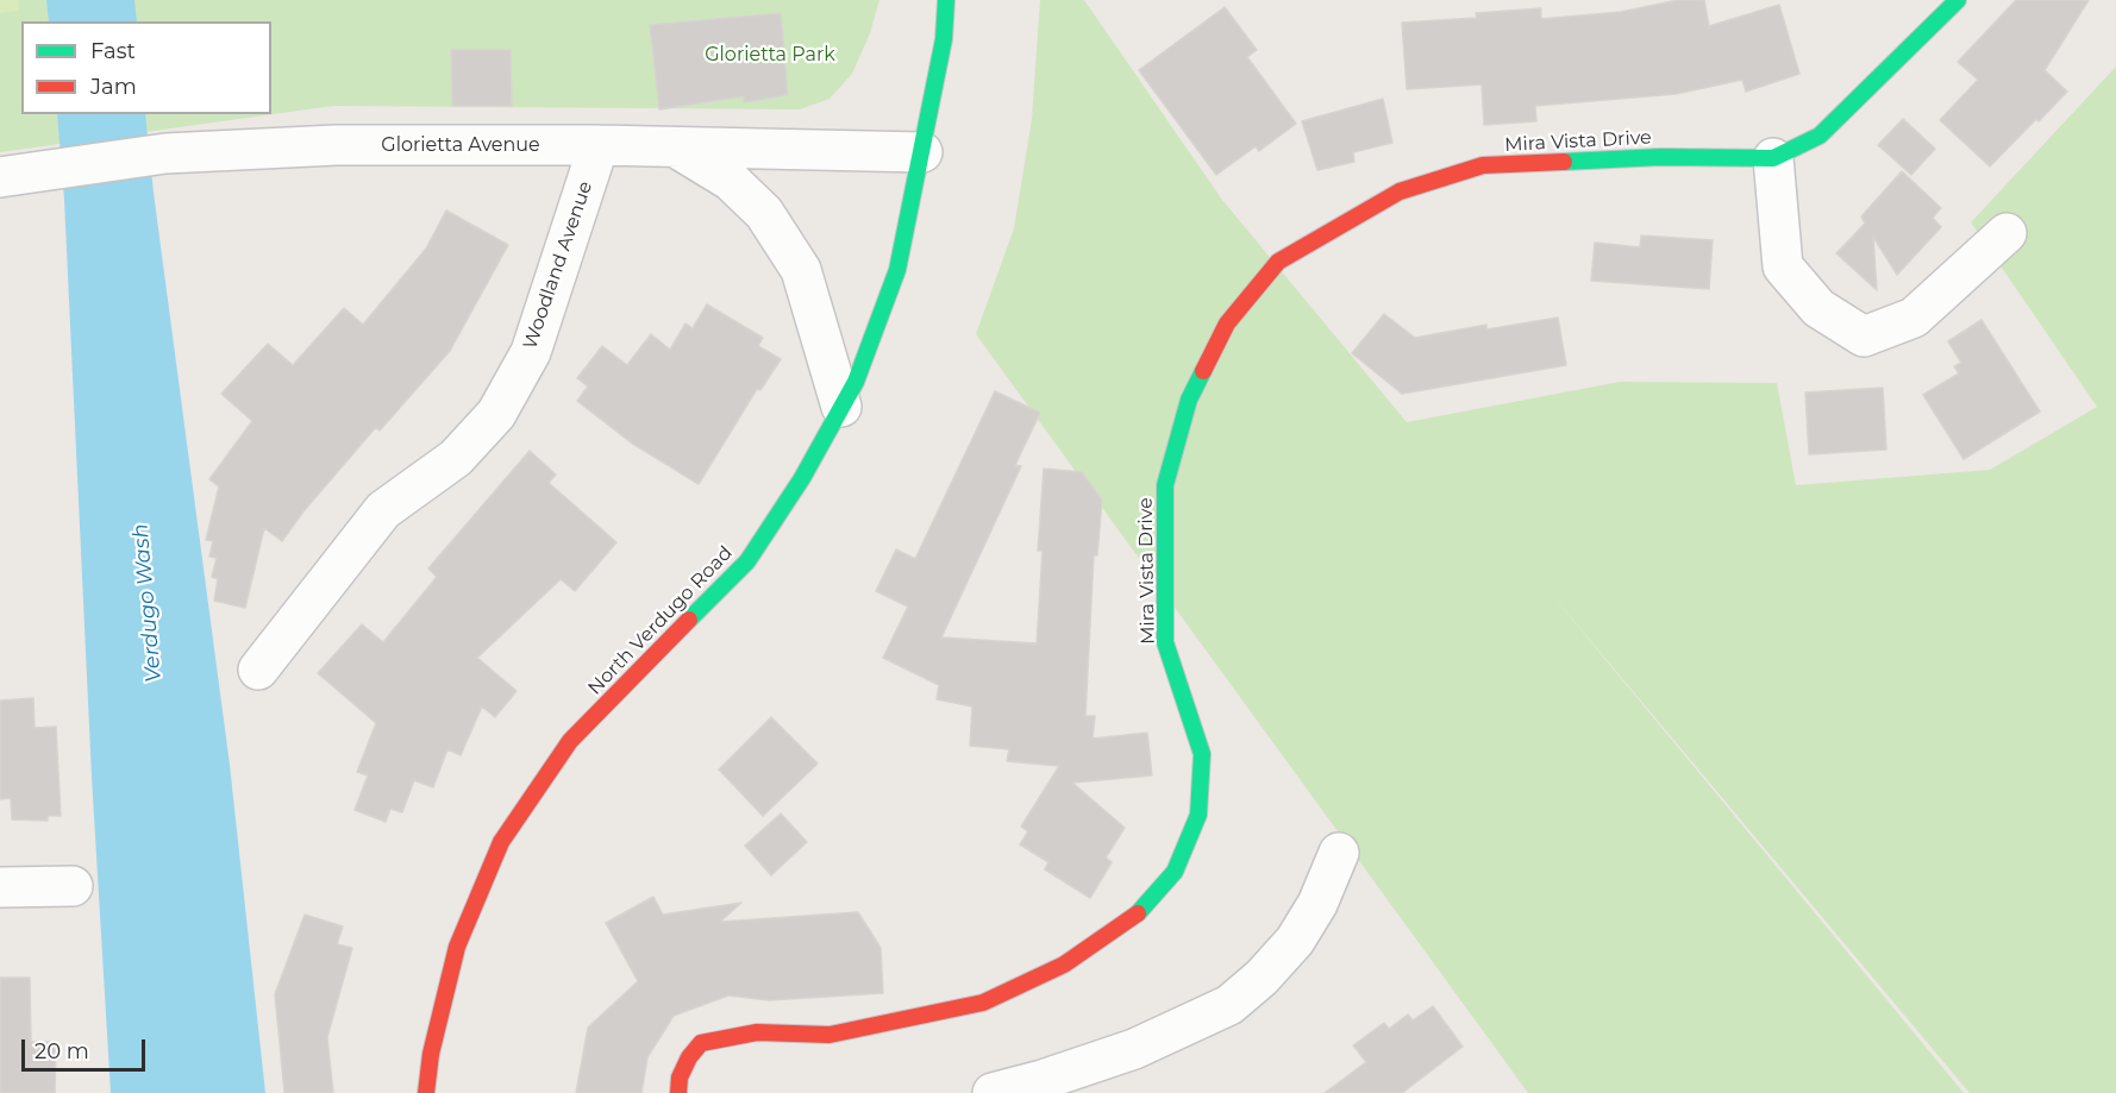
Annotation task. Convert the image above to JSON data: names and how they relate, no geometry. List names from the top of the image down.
{
  "streets": {
    "street": [
      "Mira Vista Drive",
      "Glorietta Avenue",
      "Woodland Avenue",
      "North Verdugo Road"
    ]
  },
  "crossings": [
    ["Glorietta Avenue", "Woodland Avenue"],
    ["Glorietta Avenue", "North Verdugo Road"]
  ],
  "water": ["Verdugo Wash"],
  "parks": ["Glorietta Park"],
  "legend": ["Fast", "Jam"],
  "scale_bar": "20 m"
}
